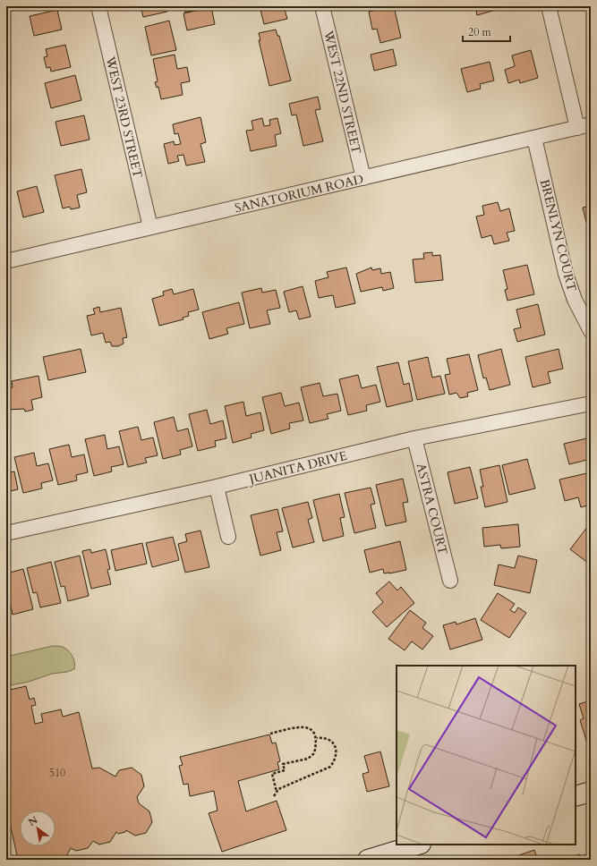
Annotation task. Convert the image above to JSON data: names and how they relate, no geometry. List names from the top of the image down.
{
  "streets": {
    "street": [
      "WEST 22ND STREET",
      "WEST 23RD STREET",
      "SANATORIUM ROAD",
      "BRENLYN COURT",
      "JUANITA DRIVE",
      "ASTRA COURT"
    ]
  },
  "crossings": [
    ["WEST 22ND STREET", "SANATORIUM ROAD"],
    ["WEST 23RD STREET", "SANATORIUM ROAD"],
    ["SANATORIUM ROAD", "BRENLYN COURT"],
    ["JUANITA DRIVE", "ASTRA COURT"]
  ],
  "house_numbers": ["510"],
  "scale_bar": "20 m",
  "north": "top left"
}
